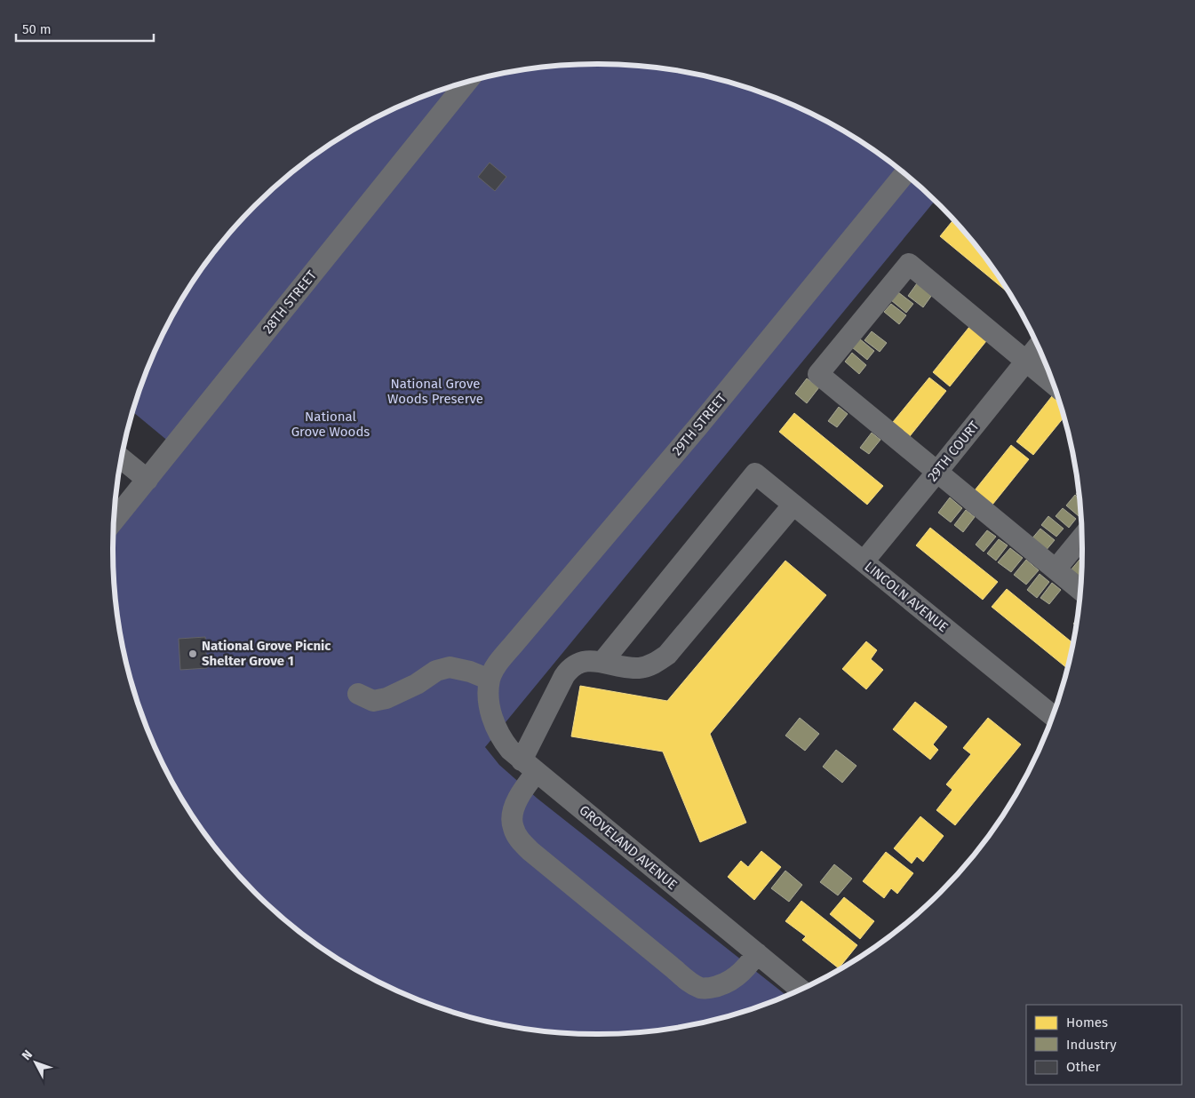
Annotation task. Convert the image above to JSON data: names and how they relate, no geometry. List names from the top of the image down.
{
  "streets": {
    "street": [
      "28TH STREET",
      "29TH STREET",
      "29TH COURT",
      "LINCOLN AVENUE",
      "GROVELAND AVENUE"
    ]
  },
  "crossings": [
    ["29TH STREET", "GROVELAND AVENUE"],
    ["29TH COURT", "LINCOLN AVENUE"]
  ],
  "parks": ["National Grove Woods Preserve", "National Grove Woods"],
  "places": ["National Grove Picnic Shelter Grove 1"],
  "legend": ["Homes", "Industry", "Other"],
  "scale_bar": "50 m",
  "north": "top left"
}
